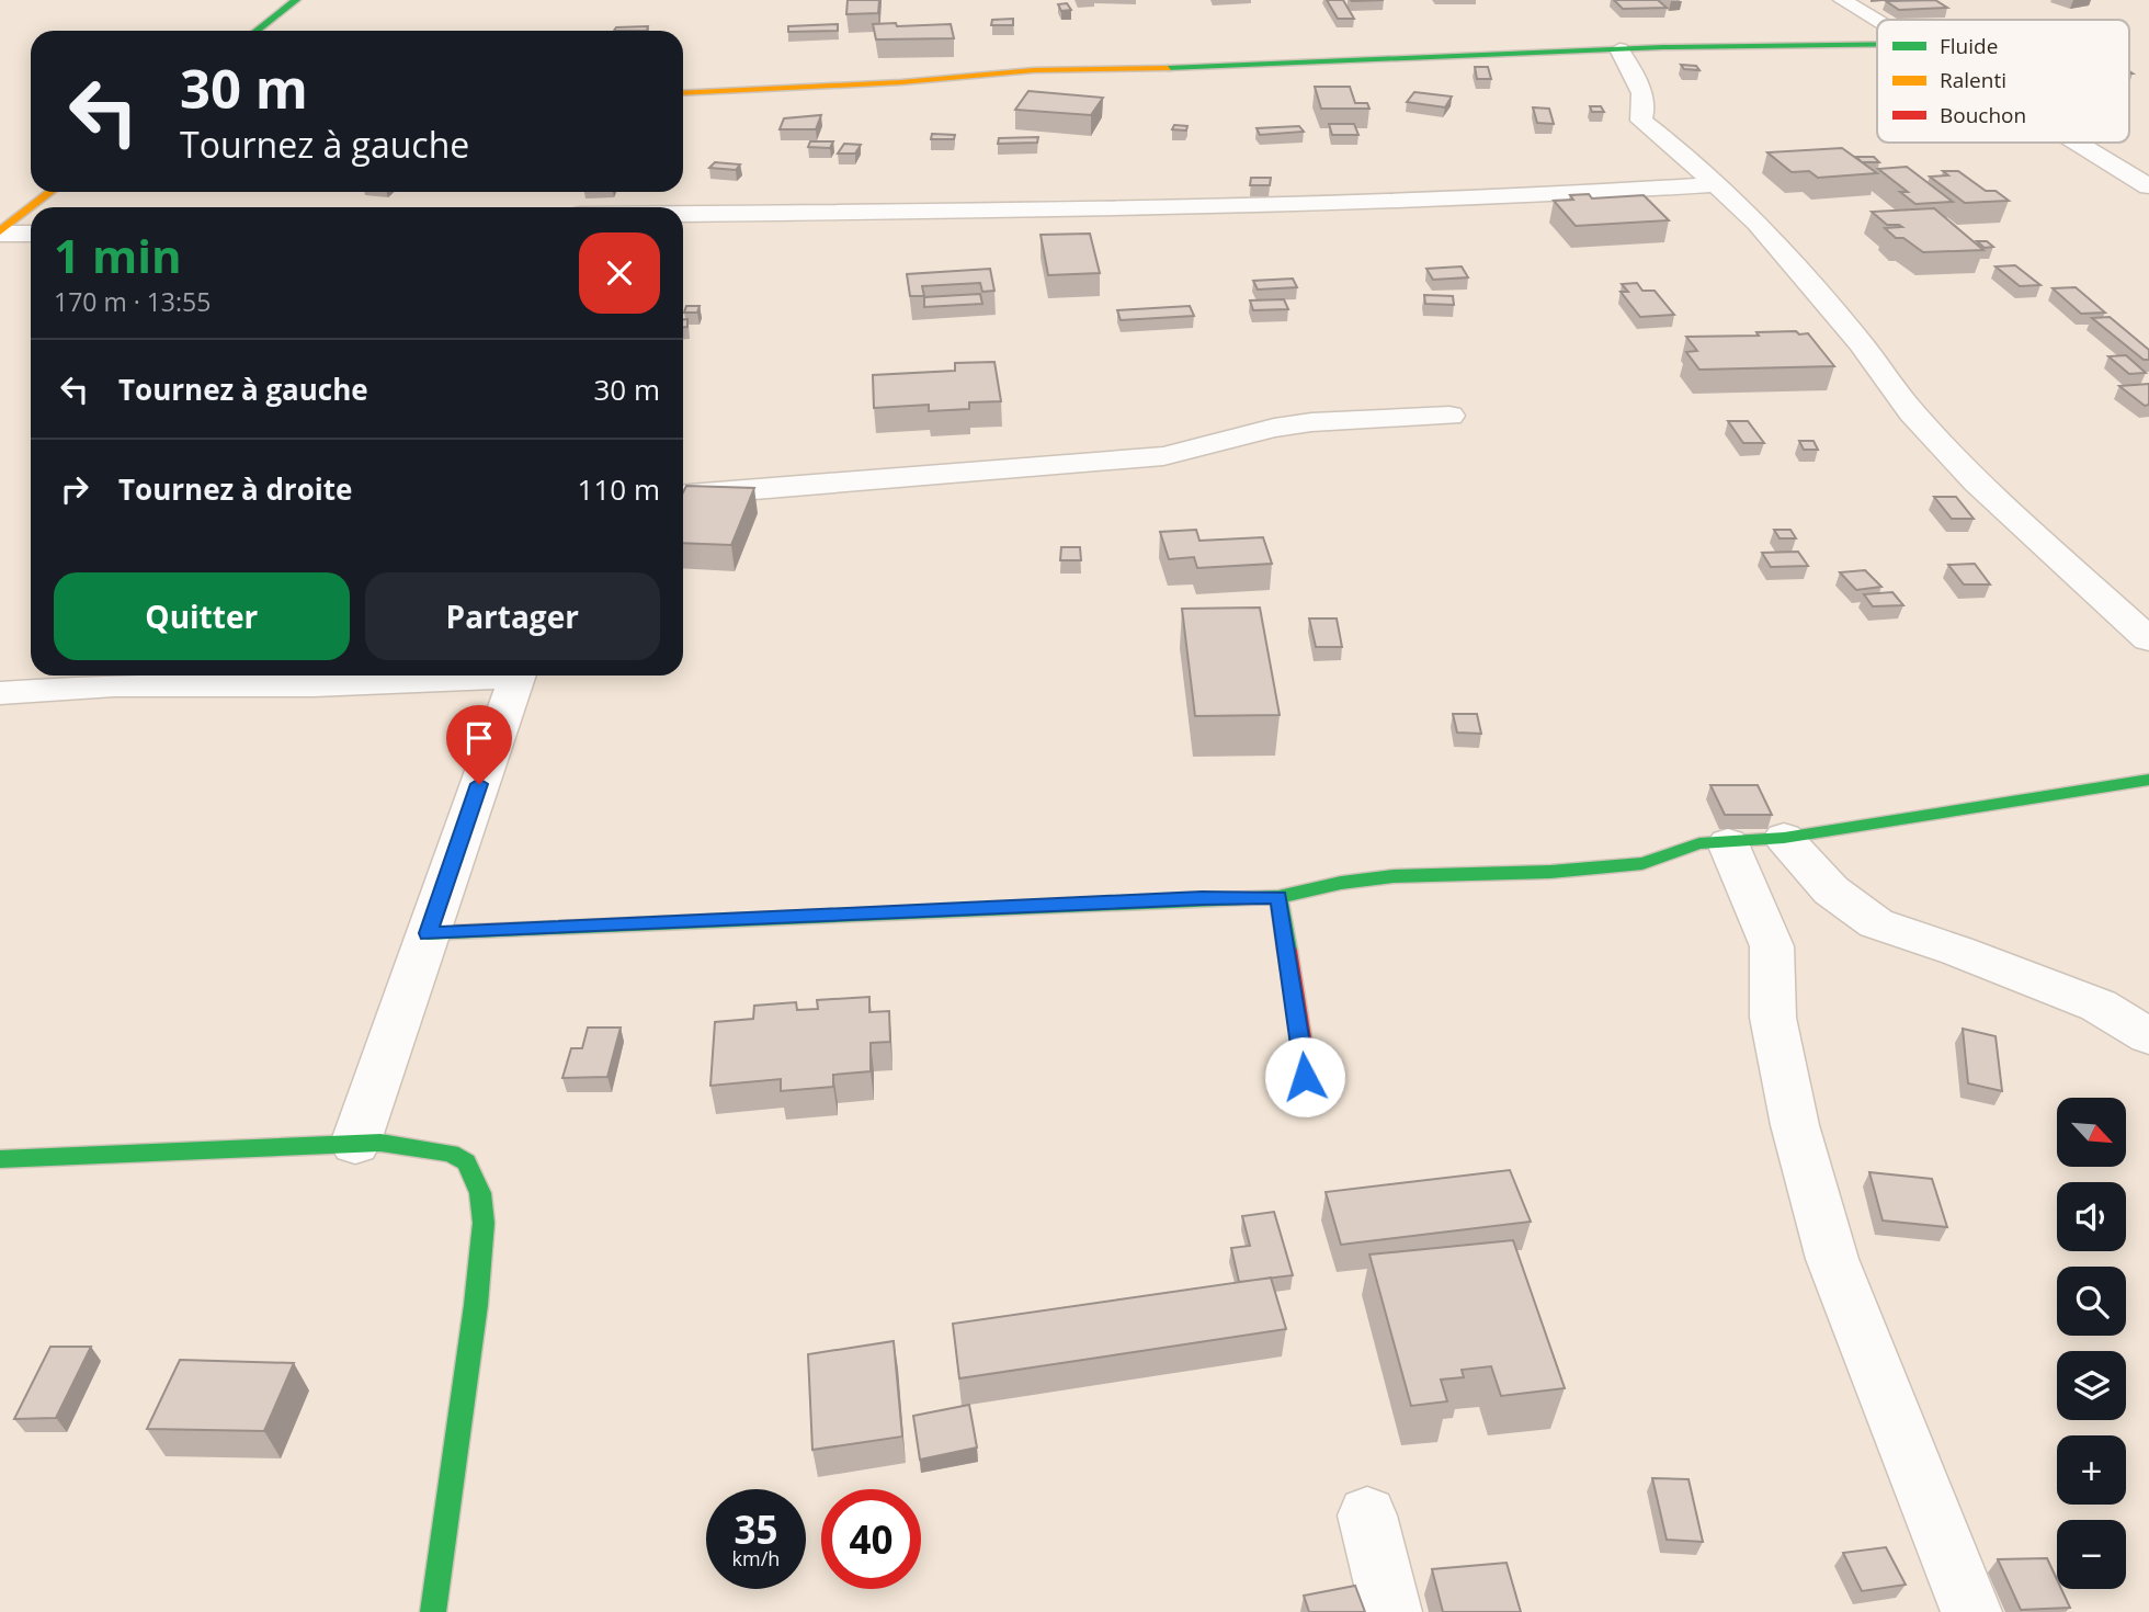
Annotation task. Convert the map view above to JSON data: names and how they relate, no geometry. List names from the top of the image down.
{
  "legend": ["Fluide", "Ralenti", "Bouchon"],
  "north": "bottom right",
  "page": {
    "turn": ["30 m", "Tournez à gauche"],
    "heading": ["1 min", "170 m · 13:55"],
    "list": [
      {
        "name": "Tournez à gauche",
        "value": "30 m"
      },
      {
        "name": "Tournez à droite",
        "value": "110 m"
      }
    ],
    "buttons": ["Quitter", "Partager"],
    "map_buttons": ["+", "−"],
    "speed": "35 km/h",
    "limit": "40"
  }
}
